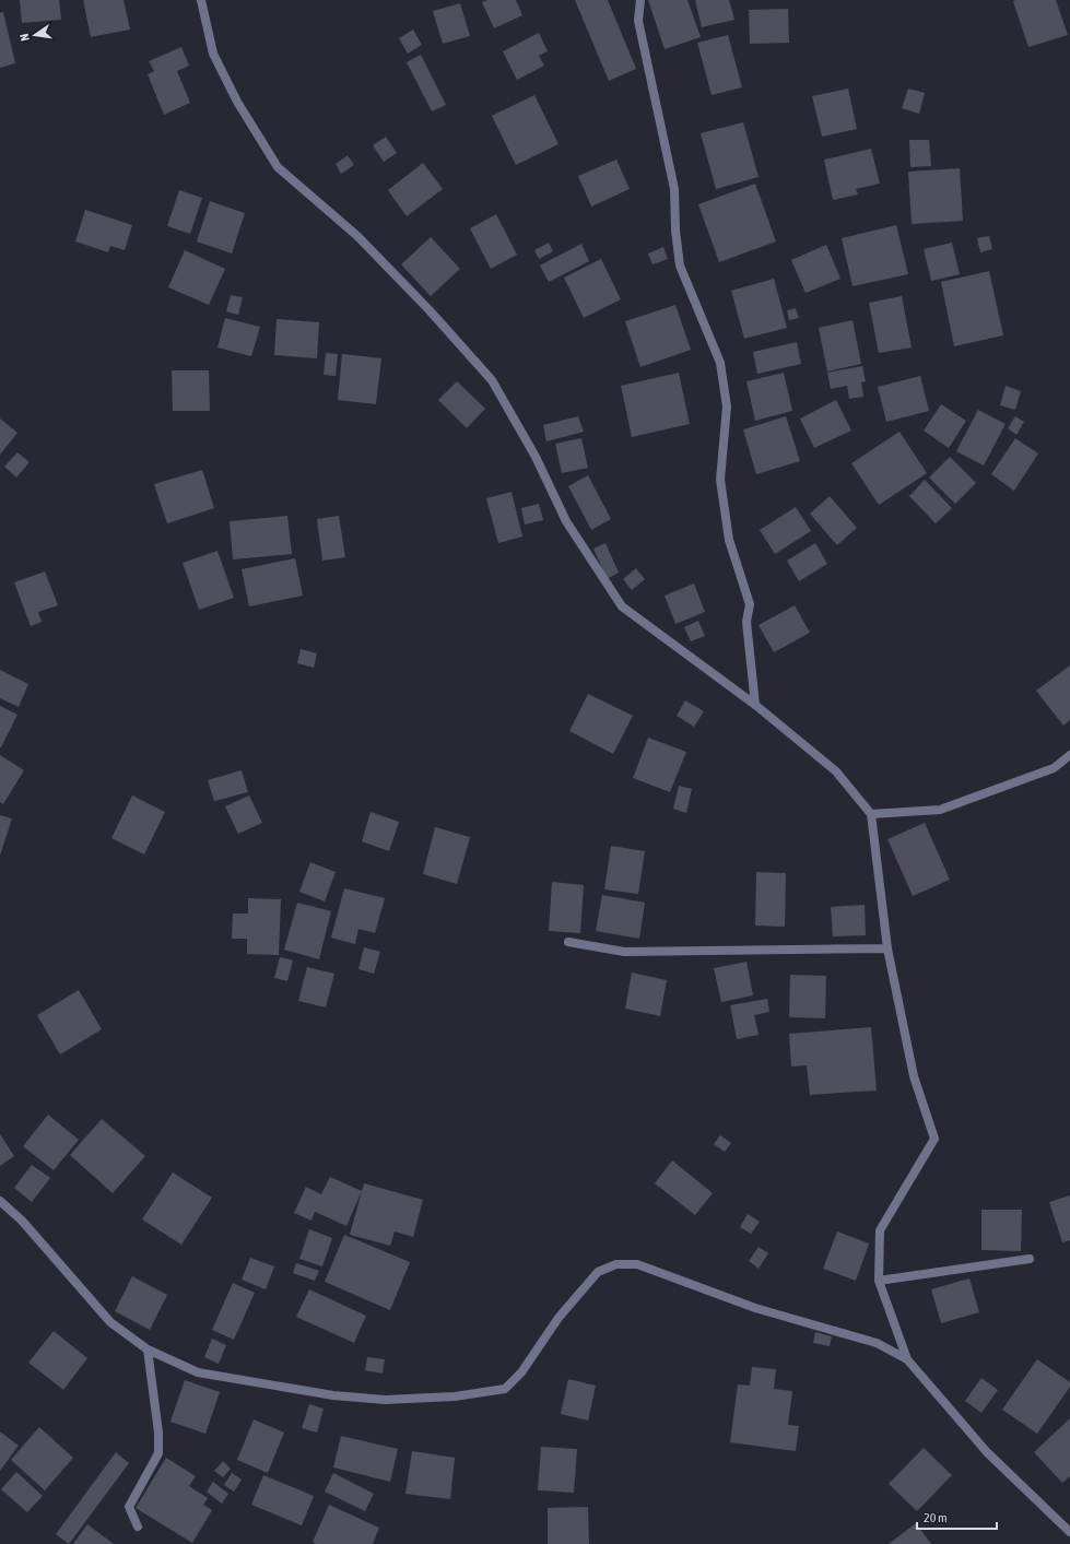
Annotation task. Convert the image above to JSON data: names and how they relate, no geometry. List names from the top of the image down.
{
  "scale_bar": "20 m",
  "north": "left"
}
